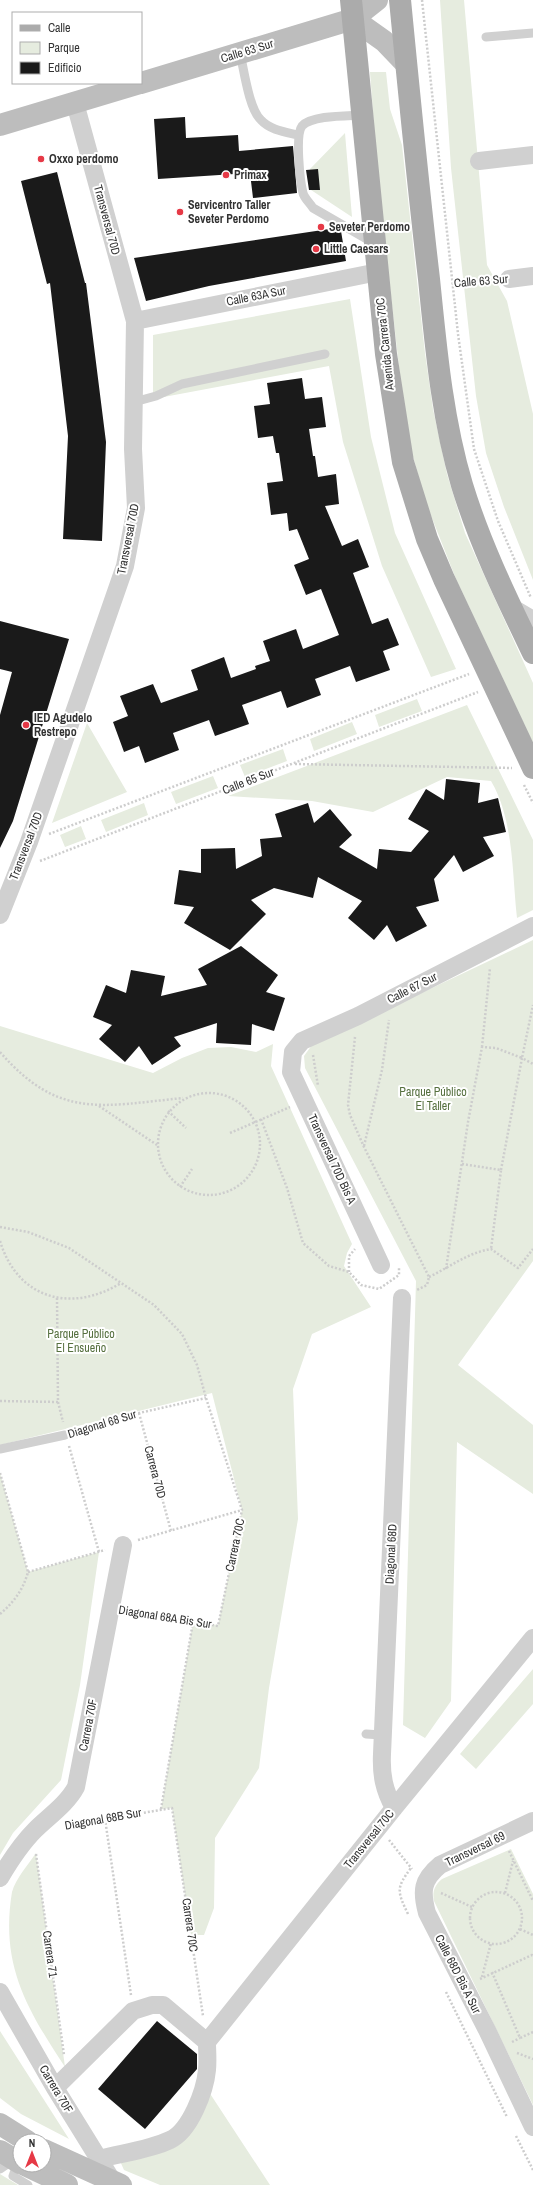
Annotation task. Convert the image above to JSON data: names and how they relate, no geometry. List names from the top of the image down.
{
  "streets": {
    "main road": ["Avenida Carrera 70C"],
    "street": [
      "Calle 63 Sur",
      "Transversal 70D",
      "Calle 63A Sur",
      "Calle 67 Sur",
      "Transversal 70D Bis A",
      "Diagonal 68D",
      "Carrera 70F",
      "Transversal 70C",
      "Transversal 69",
      "Calle 68D Bis A Sur"
    ],
    "path": [
      "Calle 65 Sur",
      "Diagonal 68 Sur",
      "Carrera 70D",
      "Carrera 70C",
      "Diagonal 68A Bis Sur",
      "Diagonal 68B Sur",
      "Carrera 71"
    ]
  },
  "crossings": [
    ["Calle 63 Sur", "Transversal 70D"],
    ["Calle 63 Sur", "Avenida Carrera 70C"],
    ["Transversal 70D", "Calle 63A Sur"],
    ["Transversal 70D", "Calle 65 Sur"],
    ["Calle 63A Sur", "Avenida Carrera 70C"],
    ["Avenida Carrera 70C", "Calle 65 Sur"],
    ["Calle 67 Sur", "Transversal 70D Bis A"],
    ["Diagonal 68 Sur", "Carrera 70D"],
    ["Diagonal 68 Sur", "Carrera 70C"],
    ["Carrera 70C", "Diagonal 68A Bis Sur"],
    ["Carrera 70C", "Diagonal 68B Sur"],
    ["Carrera 70C", "Transversal 70C"],
    ["Diagonal 68D", "Transversal 70C"],
    ["Diagonal 68A Bis Sur", "Carrera 70F"],
    ["Carrera 70F", "Carrera 71"],
    ["Transversal 69", "Calle 68D Bis A Sur"]
  ],
  "parks": ["Parque Público El Taller", "Parque Público El Ensueño"],
  "places": [
    "Oxxo perdomo",
    "Primax",
    "Servicentro Taller Seveter Perdomo",
    "Seveter Perdomo",
    "Little Caesars",
    "IED Agudelo Restrepo"
  ],
  "legend": ["Calle", "Parque", "Edificio"],
  "north": "top"
}
